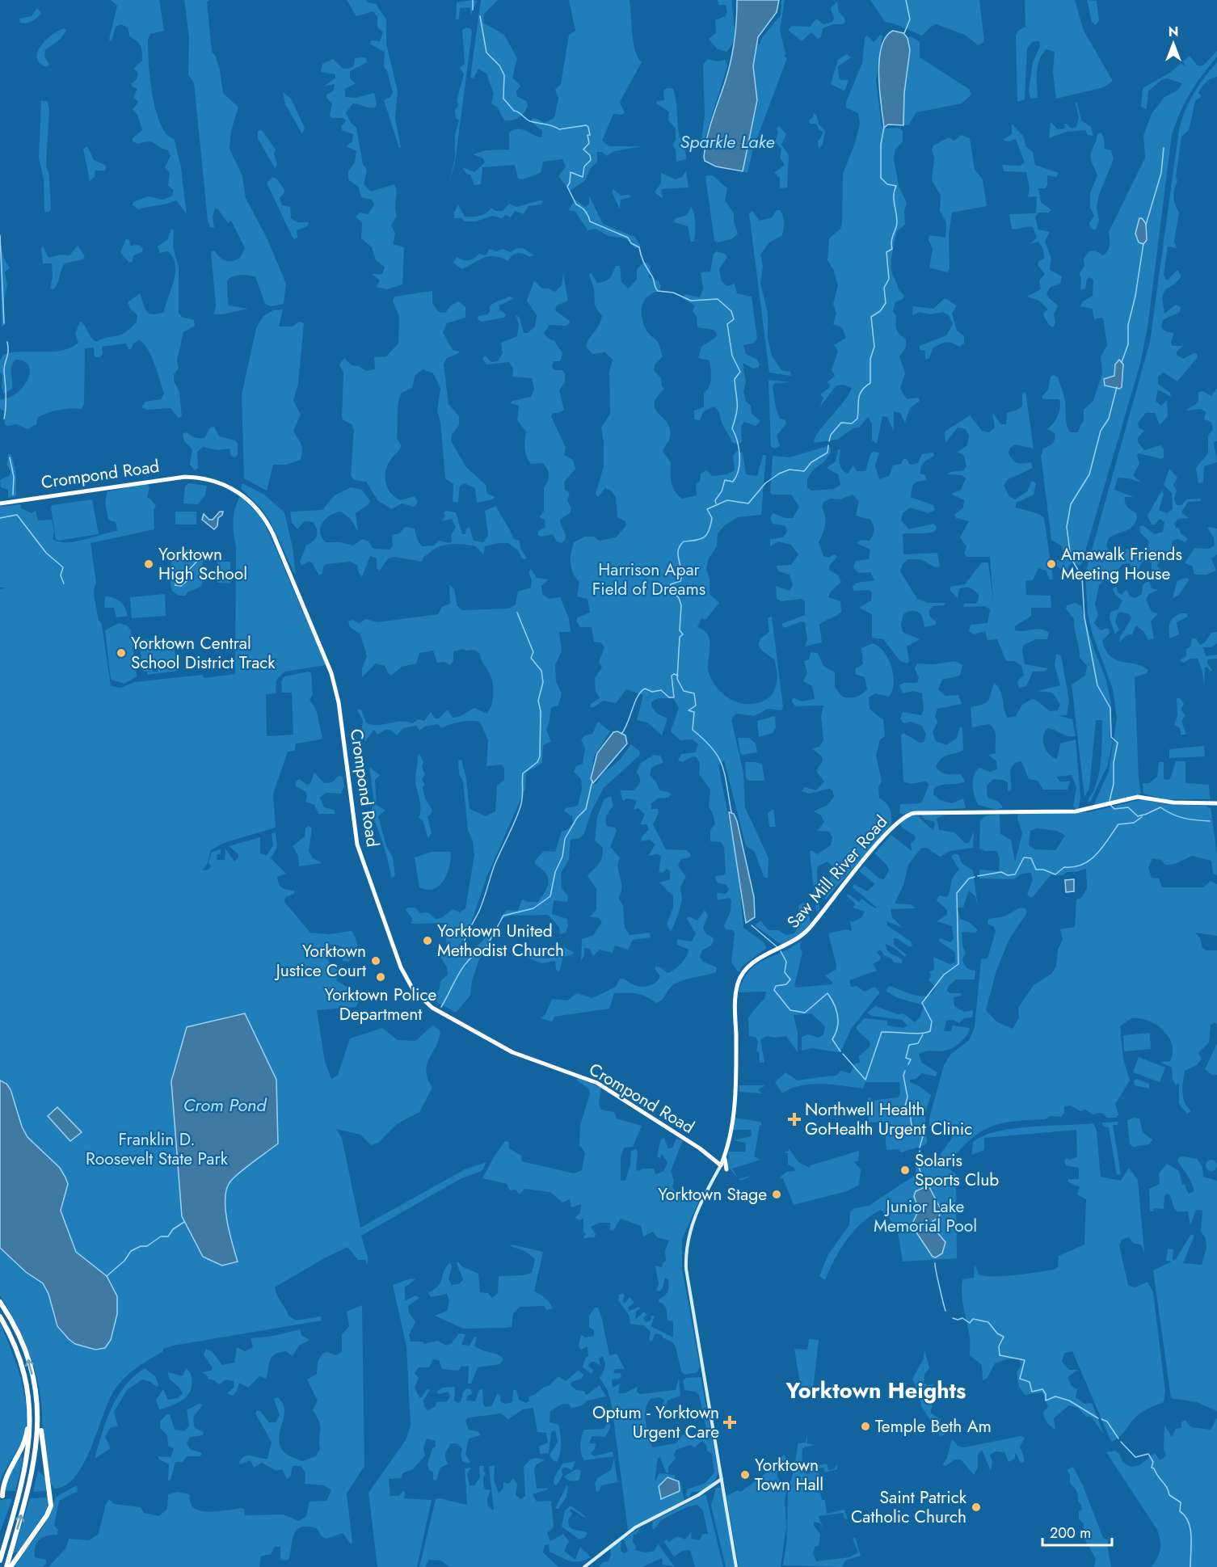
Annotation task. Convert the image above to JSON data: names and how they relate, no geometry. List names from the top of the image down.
{
  "streets": {
    "highway": ["Crompond Road", "Saw Mill River Road"]
  },
  "crossings": [
    ["Crompond Road", "Saw Mill River Road"]
  ],
  "districts": ["Yorktown Heights"],
  "water": ["Sparkle Lake", "Crom Pond"],
  "parks": ["Harrison Apar Field of Dreams", "Franklin D. Roosevelt State Park", "Junior Lake Memorial Pool"],
  "places": {
    "other": [
      "Yorktown High School",
      "Amawalk Friends Meeting House",
      "Yorktown Central School District Track",
      "Yorktown United Methodist Church",
      "Yorktown Justice Court",
      "Yorktown Police Department",
      "Solaris Sports Club",
      "Yorktown Stage",
      "Temple Beth Am",
      "Yorktown Town Hall",
      "Saint Patrick Catholic Church"
    ],
    "health": ["Northwell Health GoHealth Urgent Clinic", "Optum - Yorktown Urgent Care"]
  },
  "scale_bar": "200 m",
  "north": "top"
}
